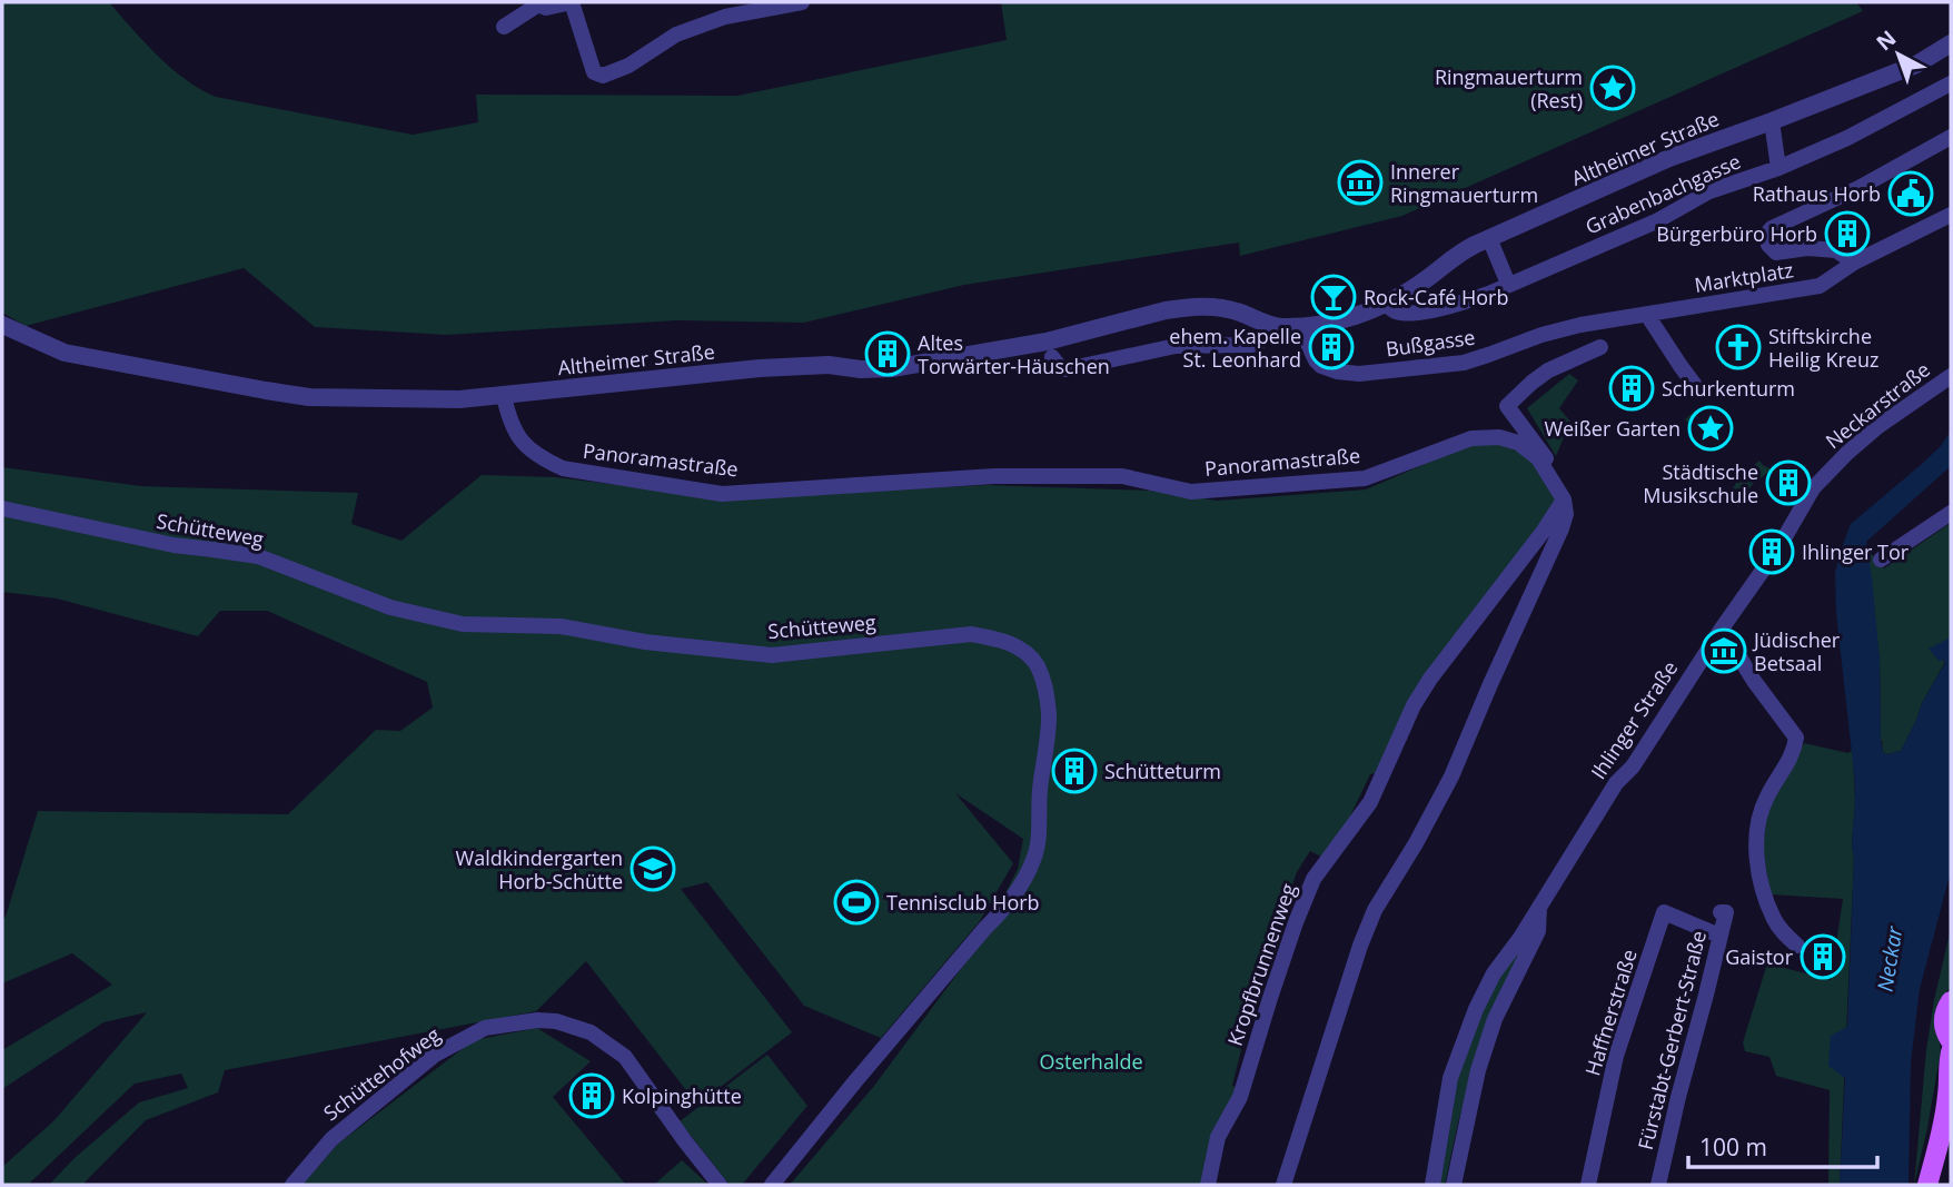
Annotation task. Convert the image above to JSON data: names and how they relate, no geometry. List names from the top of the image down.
{
  "streets": {
    "street": [
      "Altheimer Straße",
      "Grabenbachgasse",
      "Marktplatz",
      "Bußgasse",
      "Neckarstraße",
      "Panoramastraße",
      "Schütteweg",
      "Ihlinger Straße",
      "Kropfbrunnenweg",
      "Haffnerstraße",
      "Fürstabt-Gerbert-Straße",
      "Schüttehofweg"
    ]
  },
  "crossings": [
    ["Altheimer Straße", "Grabenbachgasse"],
    ["Altheimer Straße", "Bußgasse"],
    ["Altheimer Straße", "Panoramastraße"],
    ["Marktplatz", "Bußgasse"],
    ["Panoramastraße", "Kropfbrunnenweg"],
    ["Haffnerstraße", "Fürstabt-Gerbert-Straße"]
  ],
  "water": ["Neckar"],
  "parks": ["Osterhalde"],
  "places": {
    "place": ["Ringmauerturm (Rest)", "Weißer Garten"],
    "museum": ["Innerer Ringmauerturm", "Jüdischer Betsaal"],
    "public building": ["Rathaus Horb"],
    "building": [
      "Bürgerbüro Horb",
      "ehem. Kapelle St. Leonhard",
      "Altes Torwärter-Häuschen",
      "Schurkenturm",
      "Städtische Musikschule",
      "Ihlinger Tor",
      "Schütteturm",
      "Gaistor",
      "Kolpinghütte"
    ],
    "bar": ["Rock-Café Horb"],
    "church": ["Stiftskirche Heilig Kreuz"],
    "school or university": ["Waldkindergarten Horb-Schütte"],
    "sports": ["Tennisclub Horb"]
  },
  "scale_bar": "100 m",
  "north": "top left"
}
